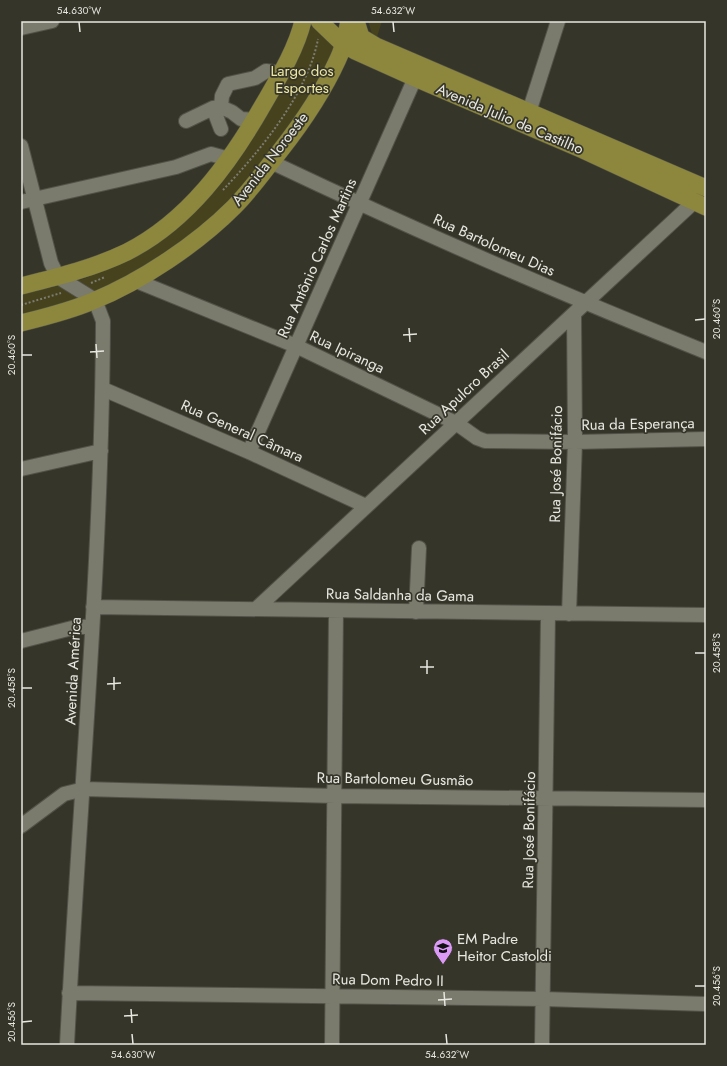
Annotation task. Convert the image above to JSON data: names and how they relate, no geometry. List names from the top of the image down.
{
  "streets": {
    "main road": ["Avenida Julio de Castilho", "Avenida Noroeste"],
    "street": [
      "Rua Bartolomeu Dias",
      "Rua Antônio Carlos Martins",
      "Rua Ipiranga",
      "Rua Apulcro Brasil",
      "Rua da Esperança",
      "Rua General Câmara",
      "Rua José Bonifácio",
      "Rua Saldanha da Gama",
      "Avenida América",
      "Rua Bartolomeu Gusmão",
      "Rua Dom Pedro II"
    ]
  },
  "crossings": [
    ["Avenida Julio de Castilho", "Avenida Noroeste"],
    ["Avenida Julio de Castilho", "Rua Antônio Carlos Martins"],
    ["Avenida Julio de Castilho", "Rua Apulcro Brasil"],
    ["Avenida Noroeste", "Rua Bartolomeu Dias"],
    ["Avenida Noroeste", "Rua Ipiranga"],
    ["Avenida Noroeste", "Avenida América"],
    ["Rua Bartolomeu Dias", "Rua Antônio Carlos Martins"],
    ["Rua Bartolomeu Dias", "Rua Apulcro Brasil"],
    ["Rua Antônio Carlos Martins", "Rua Ipiranga"],
    ["Rua Antônio Carlos Martins", "Rua General Câmara"],
    ["Rua Ipiranga", "Rua Apulcro Brasil"],
    ["Rua Ipiranga", "Rua da Esperança"],
    ["Rua Apulcro Brasil", "Rua da Esperança"],
    ["Rua Apulcro Brasil", "Rua General Câmara"],
    ["Rua Apulcro Brasil", "Rua José Bonifácio"],
    ["Rua Apulcro Brasil", "Rua Saldanha da Gama"],
    ["Rua da Esperança", "Rua José Bonifácio"],
    ["Rua General Câmara", "Avenida América"],
    ["Rua José Bonifácio", "Rua Saldanha da Gama"],
    ["Rua José Bonifácio", "Rua Bartolomeu Gusmão"],
    ["Rua José Bonifácio", "Rua Dom Pedro II"],
    ["Rua Saldanha da Gama", "Avenida América"],
    ["Avenida América", "Rua Bartolomeu Gusmão"],
    ["Avenida América", "Rua Dom Pedro II"]
  ],
  "parks": ["Largo dos Esportes"],
  "places": {
    "school or university": ["EM Padre Heitor Castoldi"]
  },
  "coordinates": [
    "54.630°W",
    "54.632°W",
    "20.460°S",
    "20.458°S",
    "20.456°S"
  ]
}
